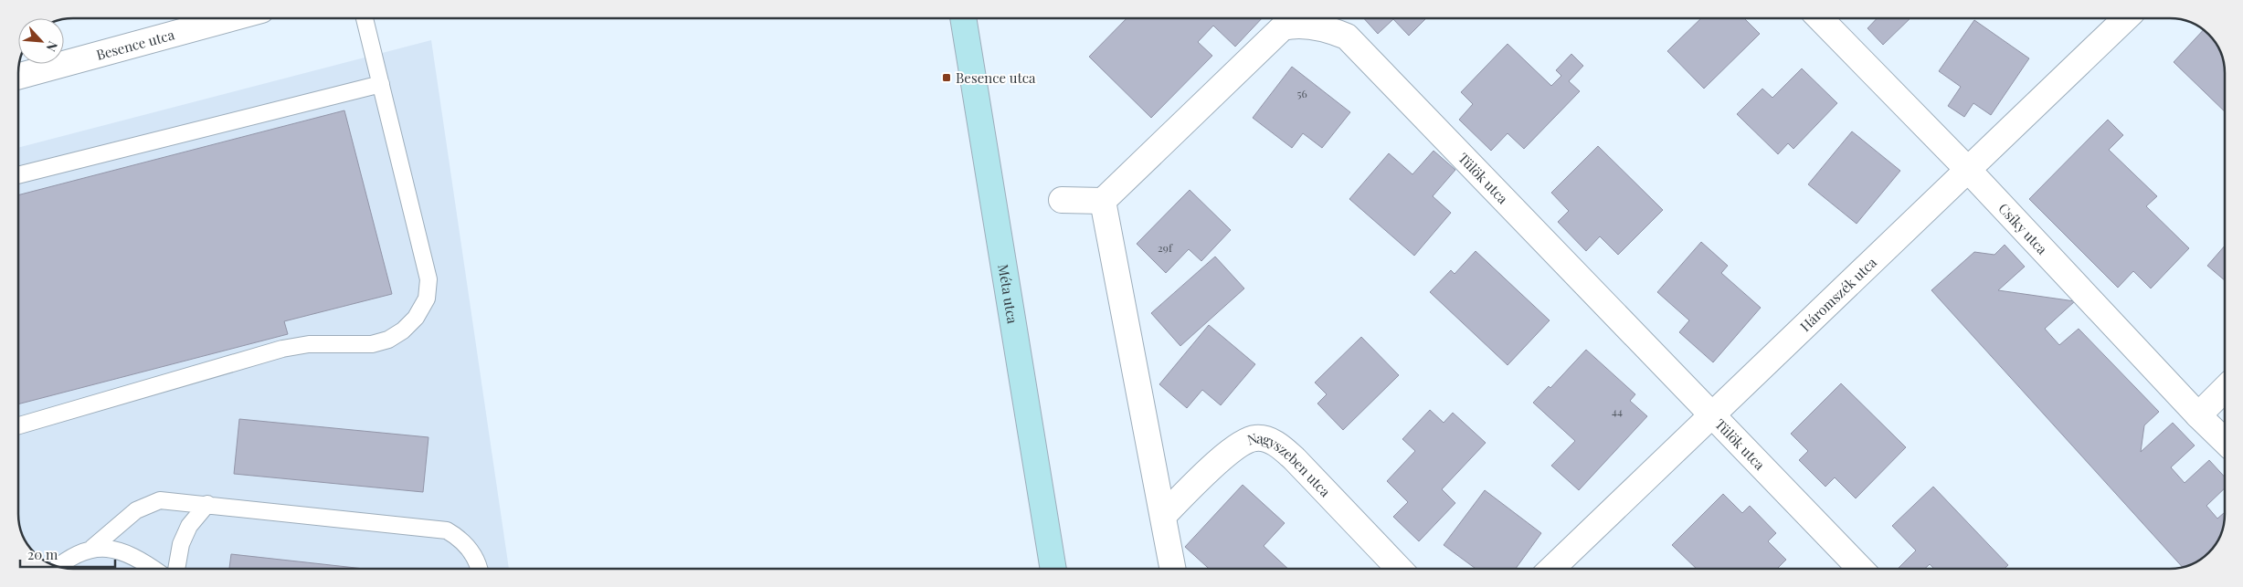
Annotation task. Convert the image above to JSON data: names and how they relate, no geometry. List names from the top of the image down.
{
  "streets": {
    "main road": ["Méta utca"],
    "street": [
      "Besence utca",
      "Tülök utca",
      "Csíky utca",
      "Háromszék utca",
      "Nagyszeben utca"
    ]
  },
  "crossings": [
    ["Tülök utca", "Háromszék utca"],
    ["Csíky utca", "Háromszék utca"]
  ],
  "places": {
    "transit": ["Besence utca"]
  },
  "house_numbers": ["56", "29f", "44"],
  "scale_bar": "20 m",
  "north": "bottom right"
}
